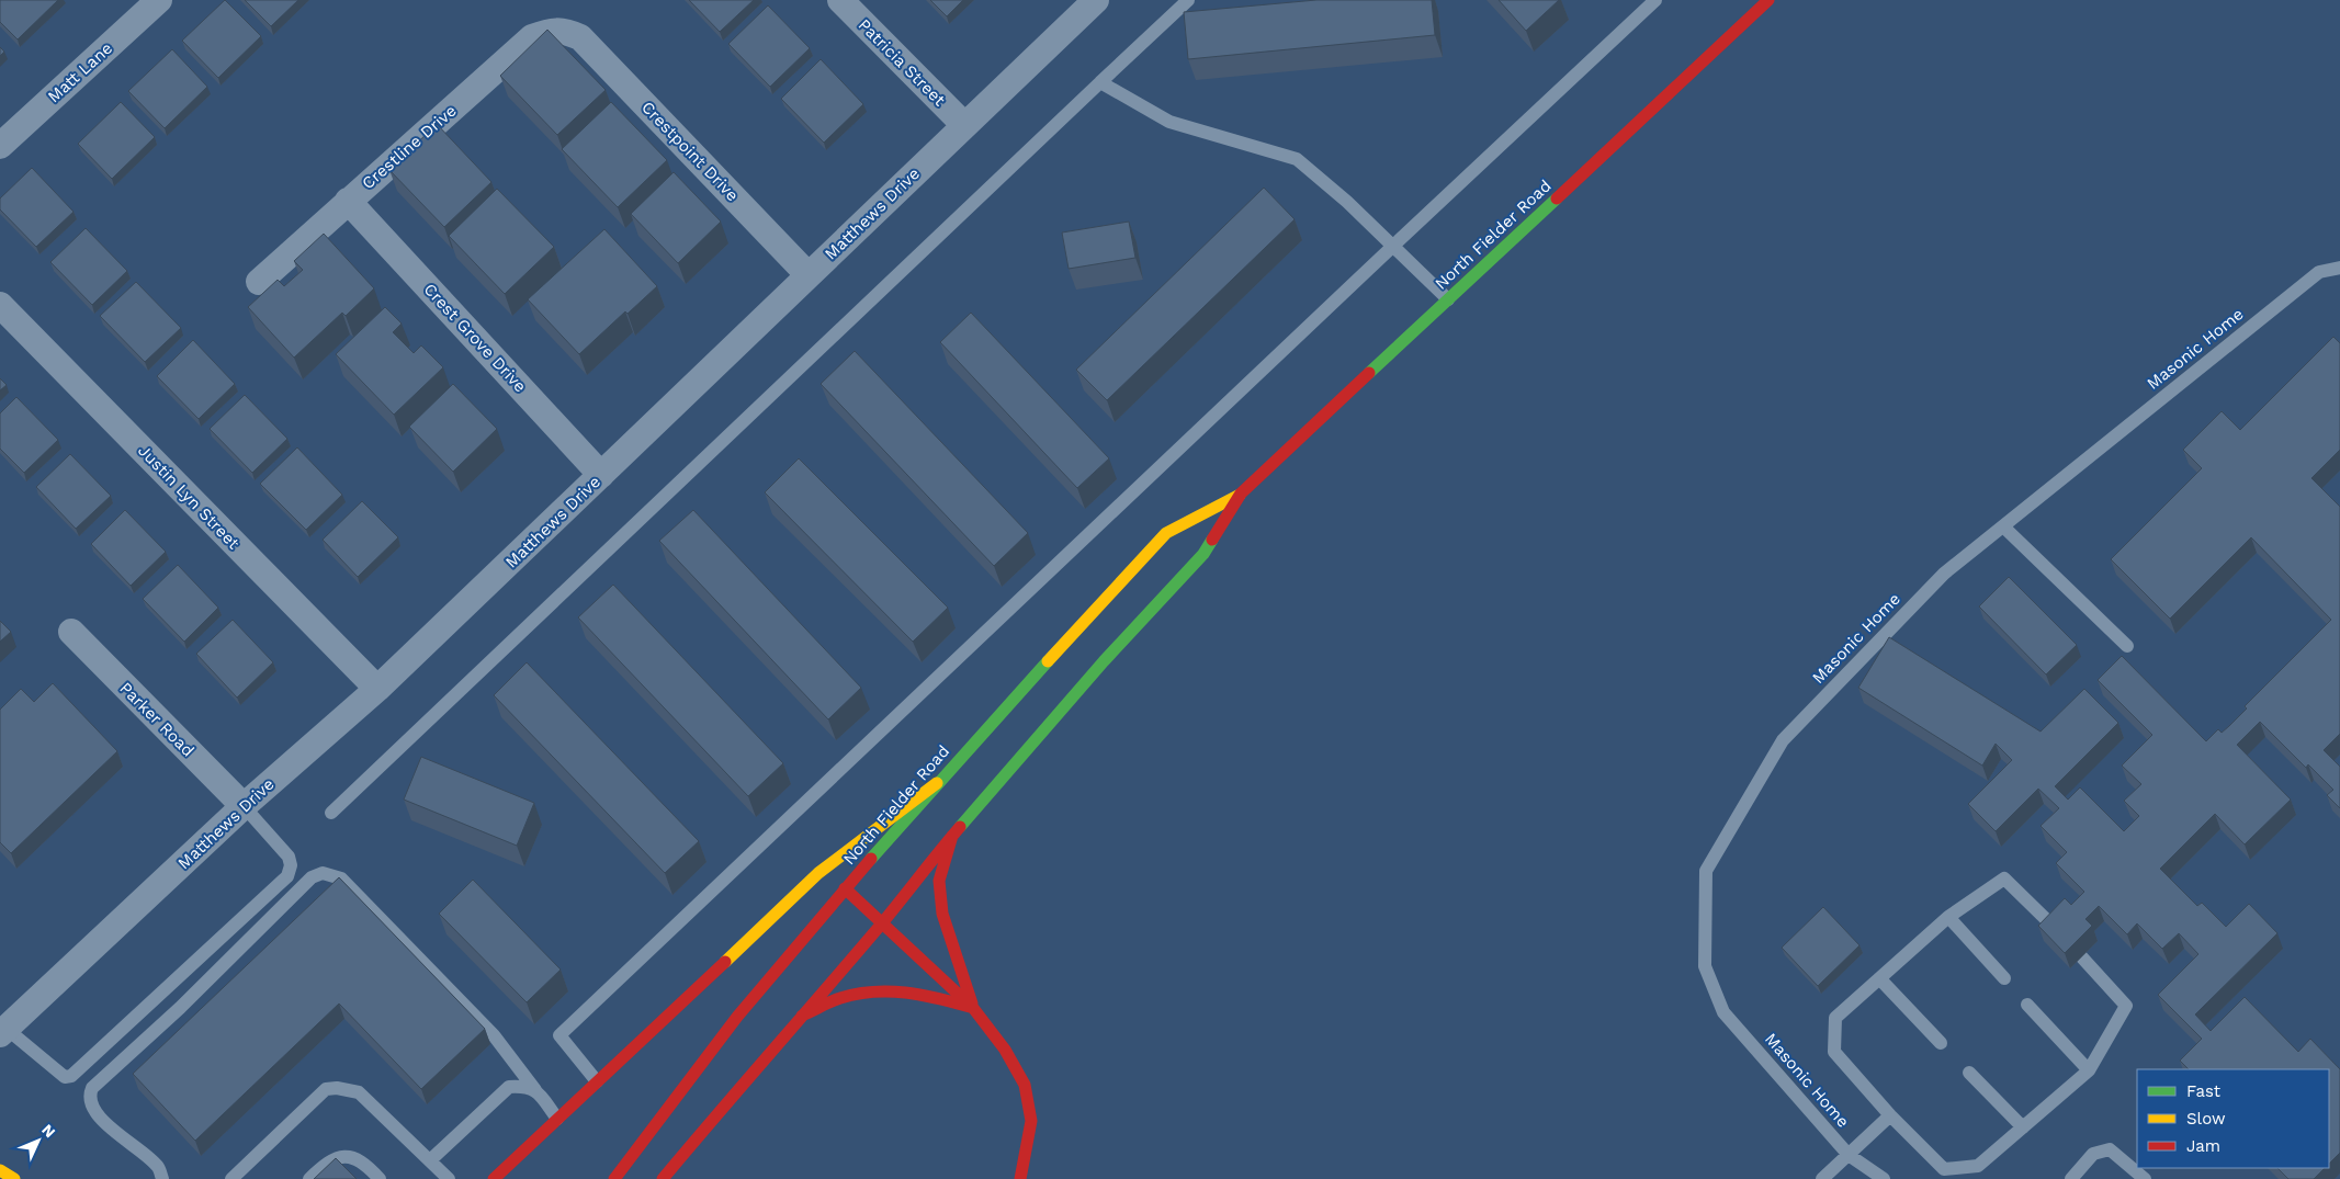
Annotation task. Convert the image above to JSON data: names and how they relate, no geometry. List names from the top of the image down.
{
  "streets": {
    "main road": ["North Fielder Road"],
    "street": [
      "Patricia Street",
      "Matt Lane",
      "Crestline Drive",
      "Crestpoint Drive",
      "Matthews Drive",
      "Crest Grove Drive",
      "Justin Lyn Street",
      "Parker Road"
    ],
    "lane": ["Masonic Home"]
  },
  "crossings": [
    ["Patricia Street", "Matthews Drive"],
    ["Crestline Drive", "Crestpoint Drive"],
    ["Crestline Drive", "Crest Grove Drive"],
    ["Crestpoint Drive", "Matthews Drive"],
    ["Matthews Drive", "Crest Grove Drive"],
    ["Matthews Drive", "Justin Lyn Street"],
    ["Matthews Drive", "Parker Road"]
  ],
  "legend": ["Fast", "Slow", "Jam"],
  "north": "top right"
}
